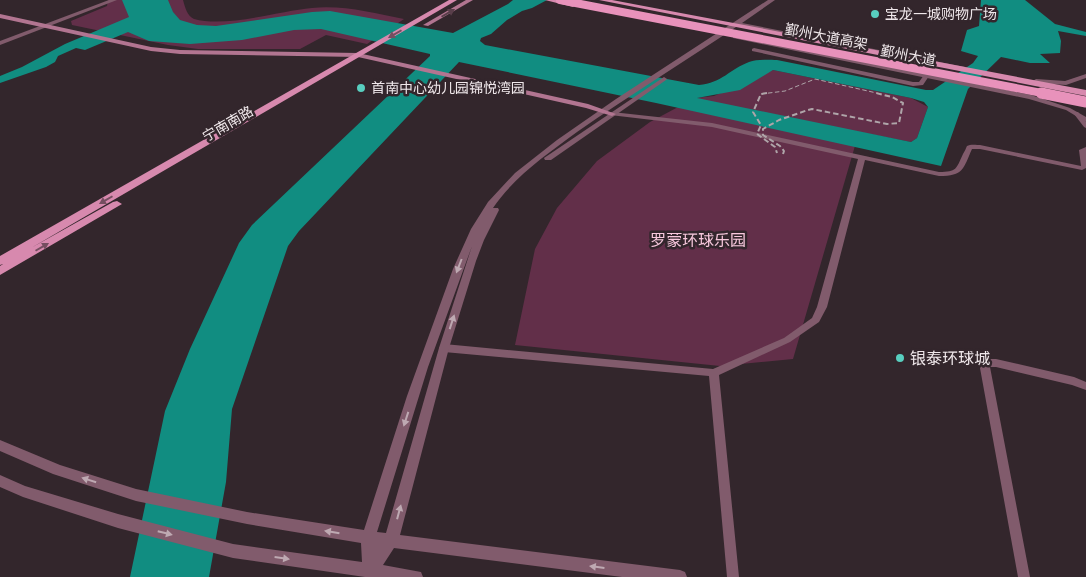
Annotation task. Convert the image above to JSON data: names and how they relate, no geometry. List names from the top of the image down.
{
  "streets": {
    "highway": ["鄞州大道高架"],
    "main road": ["鄞州大道", "宁南南路"]
  },
  "crossings": [
    ["鄞州大道高架", "鄞州大道"]
  ],
  "parks": ["罗蒙环球乐园"],
  "places": ["宝龙一城购物广场", "首南中心幼儿园锦悦湾园", "银泰环球城"]
}
